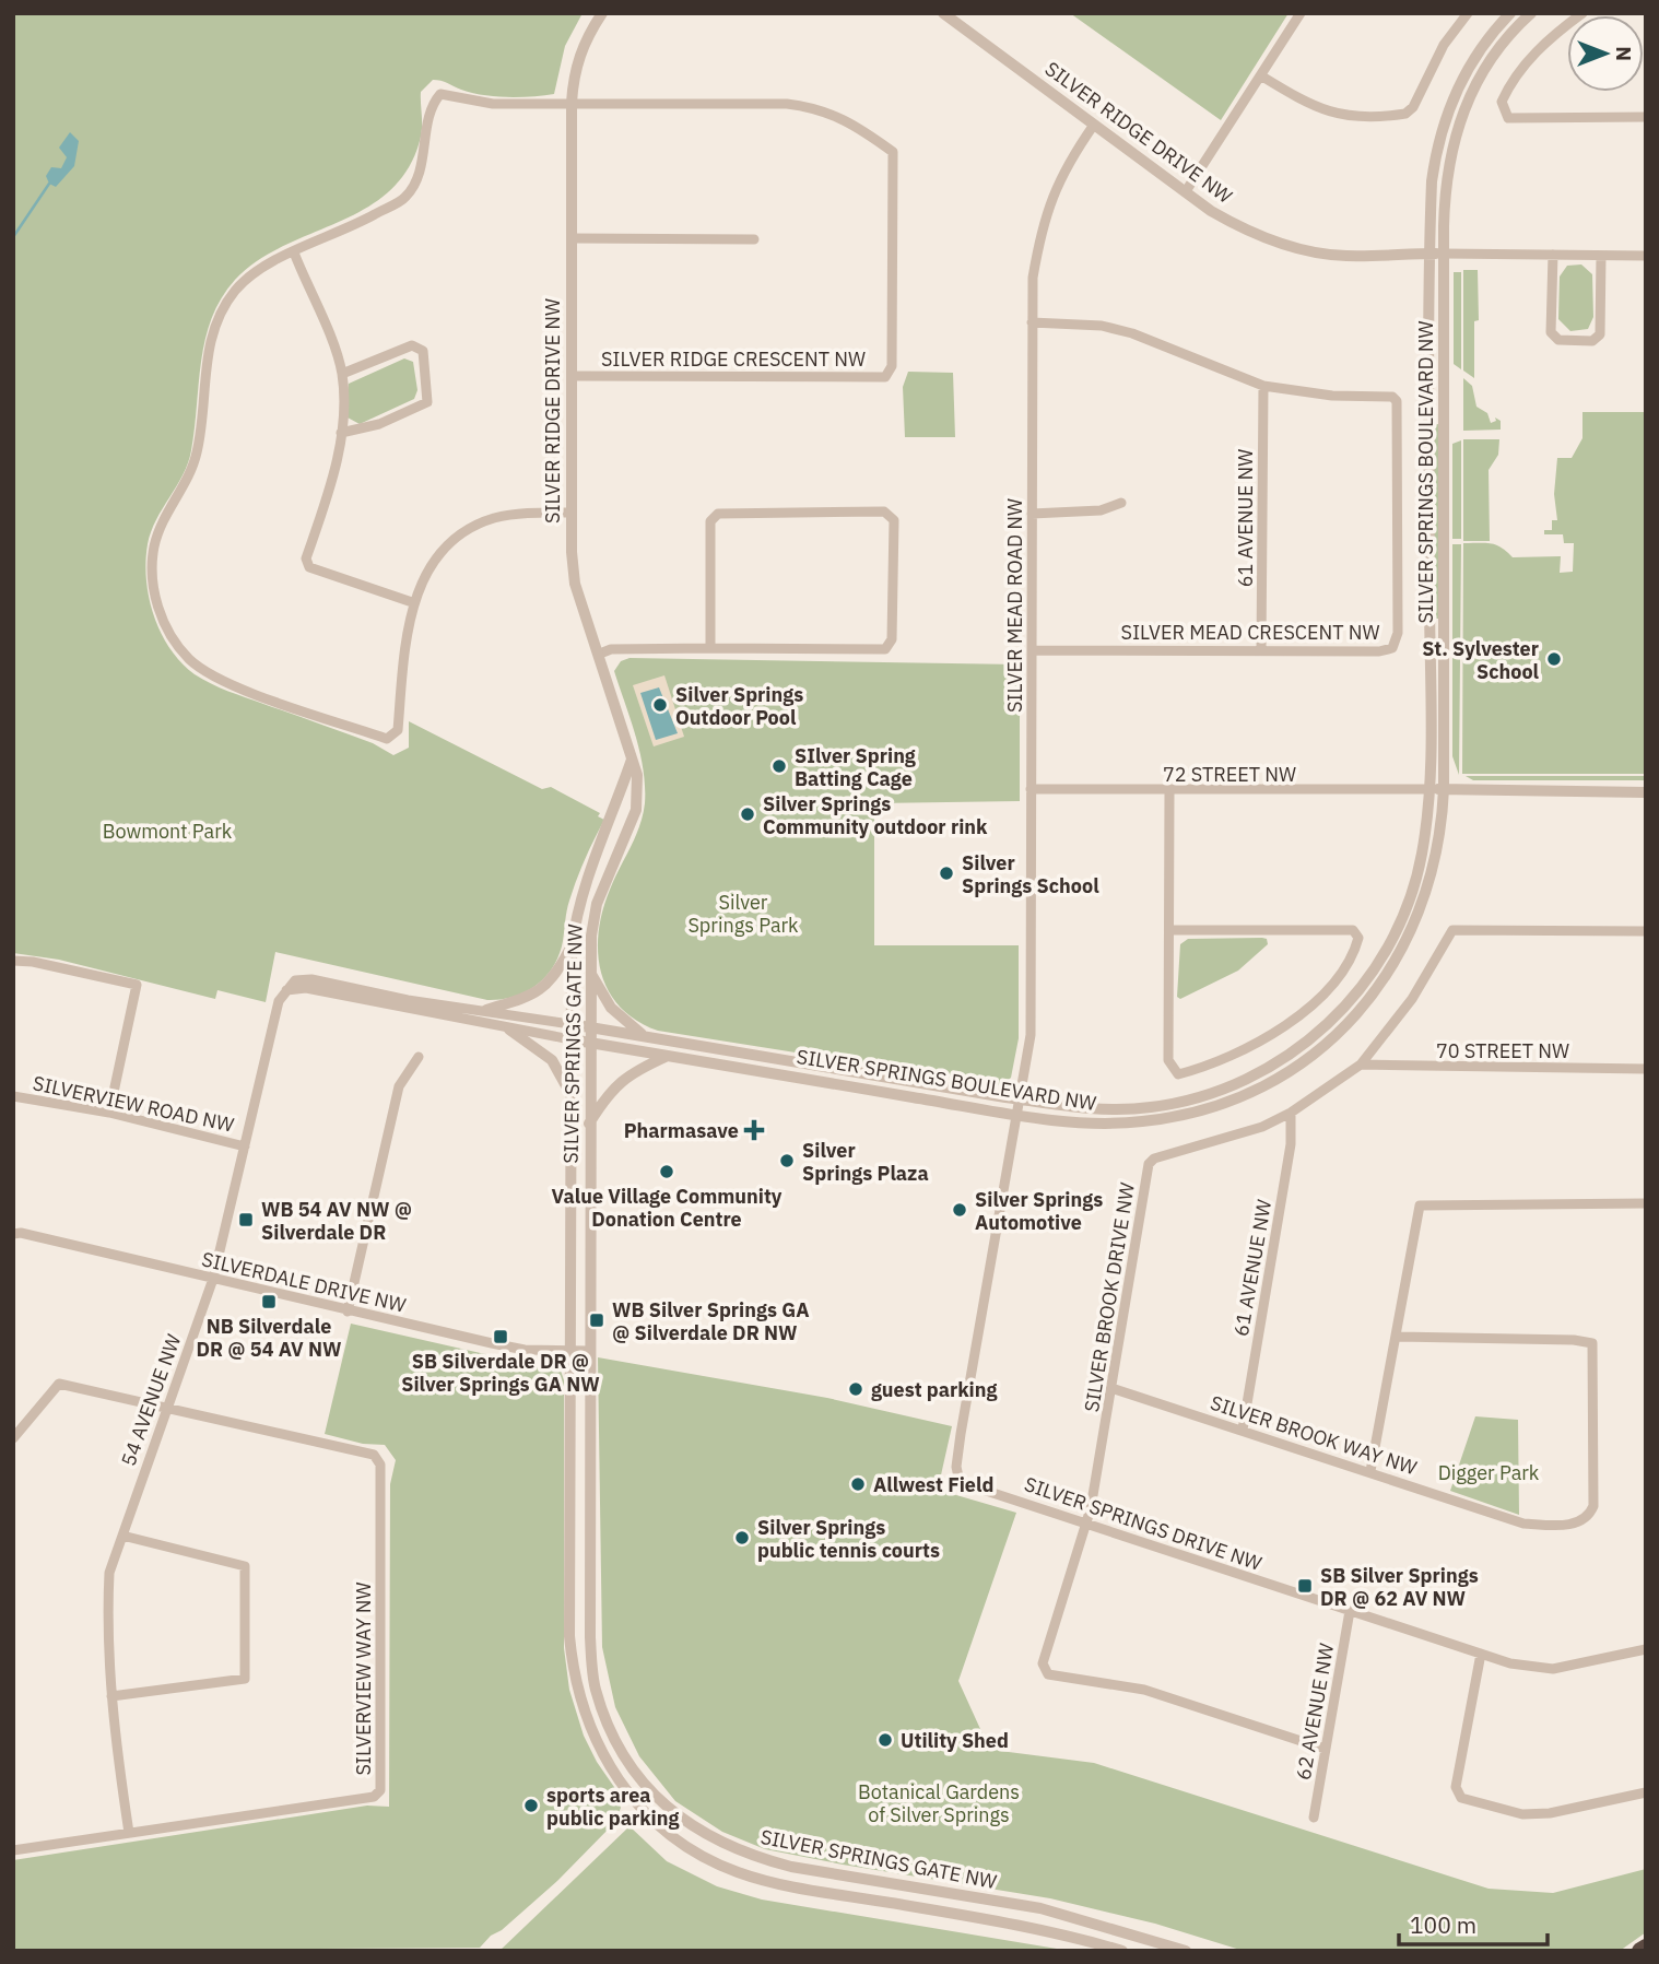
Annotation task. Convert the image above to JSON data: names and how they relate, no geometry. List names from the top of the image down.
{
  "streets": {
    "street": [
      "SILVER RIDGE DRIVE NW",
      "SILVER RIDGE CRESCENT NW",
      "SILVER SPRINGS BOULEVARD NW",
      "61 AVENUE NW",
      "SILVER MEAD ROAD NW",
      "SILVER MEAD CRESCENT NW",
      "72 STREET NW",
      "SILVER SPRINGS GATE NW",
      "70 STREET NW",
      "SILVERVIEW ROAD NW",
      "SILVERDALE DRIVE NW",
      "SILVER BROOK DRIVE NW",
      "54 AVENUE NW",
      "SILVER BROOK WAY NW",
      "SILVER SPRINGS DRIVE NW",
      "SILVERVIEW WAY NW",
      "62 AVENUE NW"
    ]
  },
  "crossings": [
    ["SILVER RIDGE DRIVE NW", "SILVER RIDGE CRESCENT NW"],
    ["SILVER RIDGE DRIVE NW", "SILVER SPRINGS BOULEVARD NW"],
    ["SILVER RIDGE DRIVE NW", "SILVER MEAD ROAD NW"],
    ["SILVER RIDGE DRIVE NW", "SILVER SPRINGS GATE NW"],
    ["SILVER SPRINGS BOULEVARD NW", "SILVER MEAD ROAD NW"],
    ["SILVER SPRINGS BOULEVARD NW", "72 STREET NW"],
    ["SILVER SPRINGS BOULEVARD NW", "SILVER SPRINGS GATE NW"],
    ["SILVER SPRINGS BOULEVARD NW", "54 AVENUE NW"],
    ["SILVER SPRINGS BOULEVARD NW", "SILVER SPRINGS DRIVE NW"],
    ["61 AVENUE NW", "SILVER MEAD CRESCENT NW"],
    ["61 AVENUE NW", "SILVER BROOK DRIVE NW"],
    ["61 AVENUE NW", "SILVER BROOK WAY NW"],
    ["SILVER MEAD ROAD NW", "SILVER MEAD CRESCENT NW"],
    ["SILVER MEAD ROAD NW", "72 STREET NW"],
    ["SILVER MEAD ROAD NW", "SILVER SPRINGS DRIVE NW"],
    ["SILVER SPRINGS GATE NW", "SILVERDALE DRIVE NW"],
    ["70 STREET NW", "SILVER BROOK DRIVE NW"],
    ["SILVERVIEW ROAD NW", "54 AVENUE NW"],
    ["SILVERDALE DRIVE NW", "54 AVENUE NW"],
    ["SILVER BROOK DRIVE NW", "SILVER BROOK WAY NW"],
    ["SILVER BROOK DRIVE NW", "SILVER SPRINGS DRIVE NW"],
    ["SILVER BROOK DRIVE NW", "62 AVENUE NW"],
    ["54 AVENUE NW", "SILVERVIEW WAY NW"],
    ["SILVER SPRINGS DRIVE NW", "62 AVENUE NW"]
  ],
  "parks": [
    "Bowmont Park",
    "Silver Springs Park",
    "Digger Park",
    "Botanical Gardens of Silver Springs"
  ],
  "places": {
    "other": [
      "St. Sylvester School",
      "Silver Springs Outdoor Pool",
      "SIlver Spring Batting Cage",
      "Silver Springs Community outdoor rink",
      "Silver Springs School",
      "Silver Springs Plaza",
      "Value Village Community Donation Centre",
      "Silver Springs Automotive",
      "guest parking",
      "Allwest Field",
      "Silver Springs public tennis courts",
      "Utility Shed",
      "sports area public parking"
    ],
    "health": ["Pharmasave"],
    "transit": [
      "WB 54 AV NW @ Silverdale DR",
      "NB Silverdale DR @ 54 AV NW",
      "WB Silver Springs GA @ Silverdale DR NW",
      "SB Silverdale DR @ Silver Springs GA NW",
      "SB Silver Springs DR @ 62 AV NW"
    ]
  },
  "scale_bar": "100 m",
  "north": "right"
}
